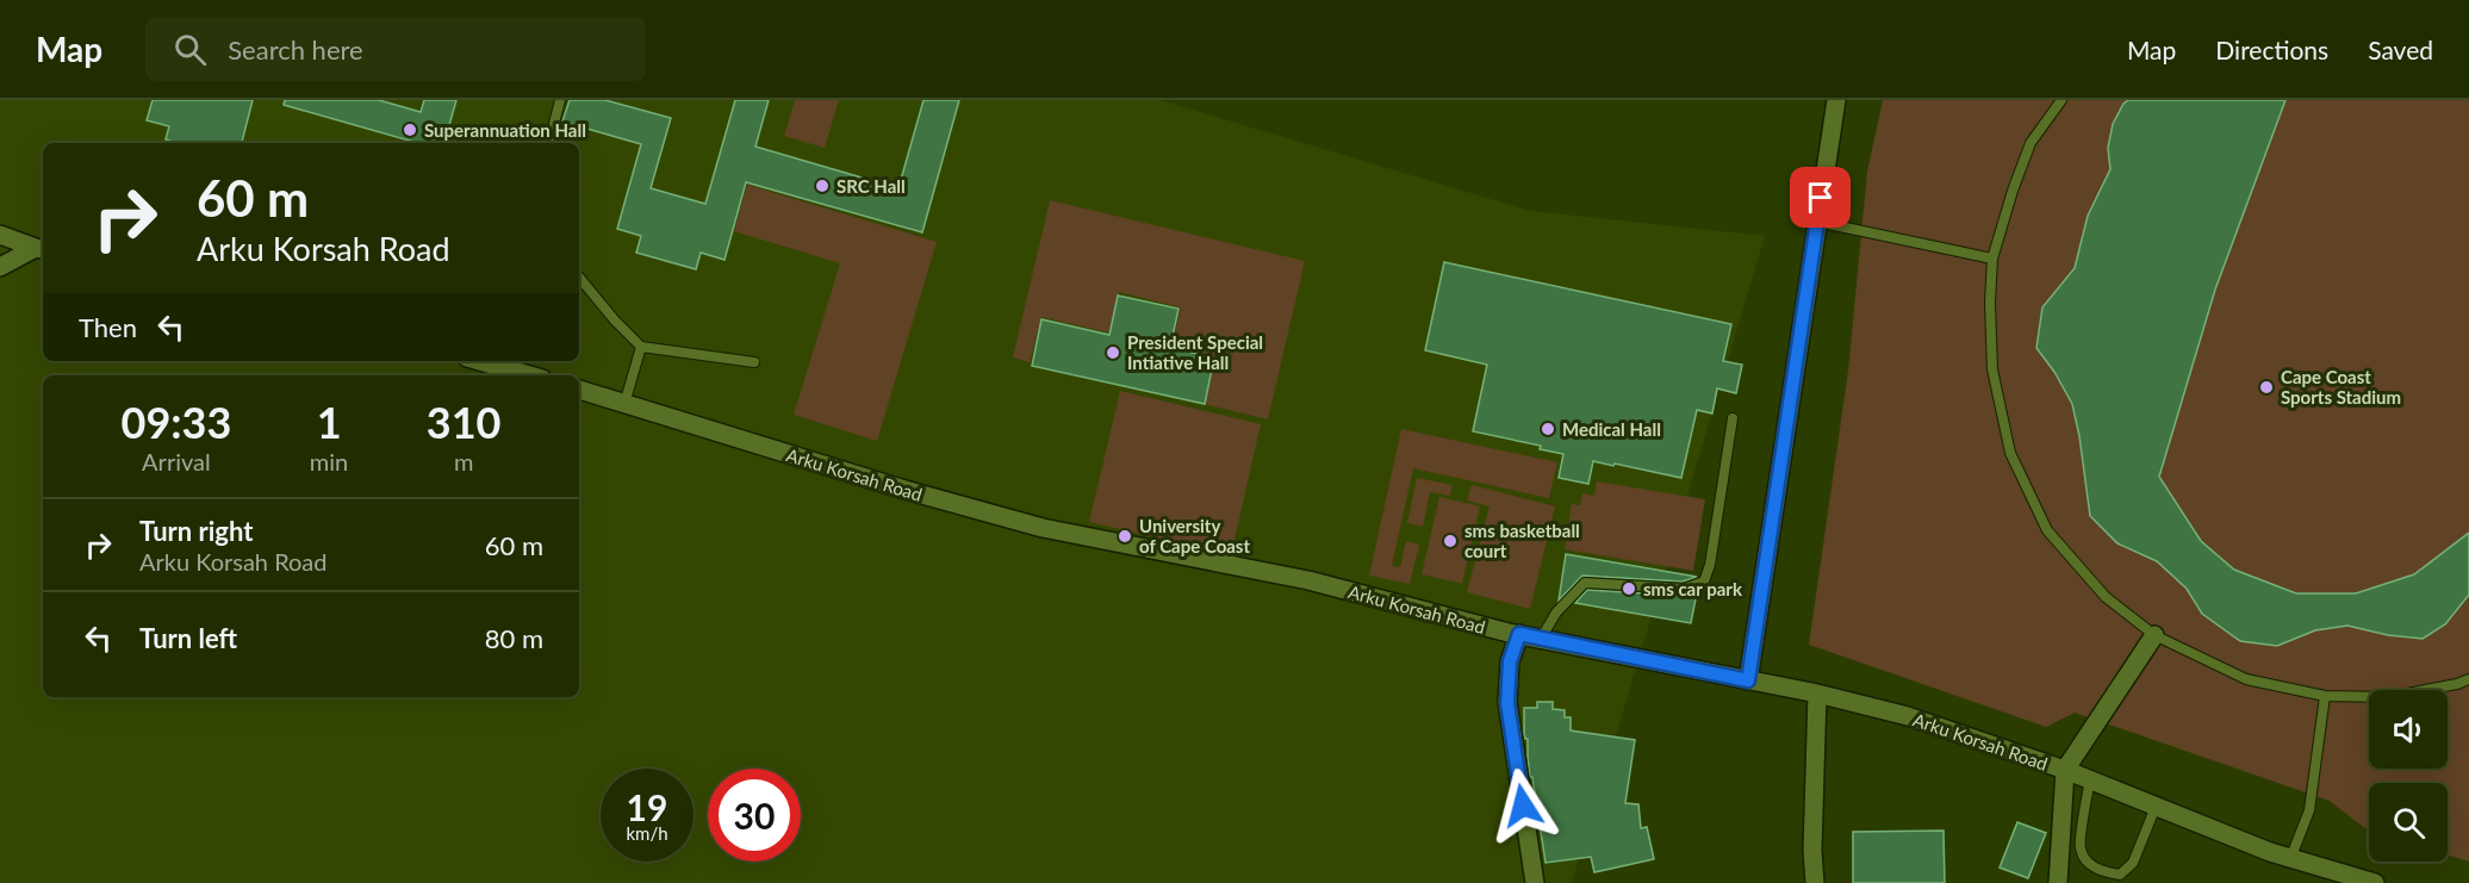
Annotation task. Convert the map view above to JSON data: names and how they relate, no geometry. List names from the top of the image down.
{
  "streets": {
    "street": ["Arku Korsah Road"]
  },
  "places": [
    "Superannuation Hall",
    "SRC Hall",
    "President Special Intiative Hall",
    "Cape Coast Sports Stadium",
    "Medical Hall",
    "University of Cape Coast",
    "sms basketball court",
    "sms car park"
  ],
  "page": {
    "header": "Map",
    "search": "Search here",
    "nav": ["Map", "Directions", "Saved"],
    "turn": ["60 m", "Arku Korsah Road"],
    "then": "Then",
    "eta": [
      "09:33",
      "Arrival",
      "1",
      "min",
      "310",
      "m"
    ],
    "list": [
      {
        "name": "Turn right",
        "note": "Arku Korsah Road",
        "value": "60 m"
      },
      {
        "name": "Turn left",
        "value": "80 m"
      }
    ],
    "speed": "19 km/h",
    "limit": "30"
  }
}
